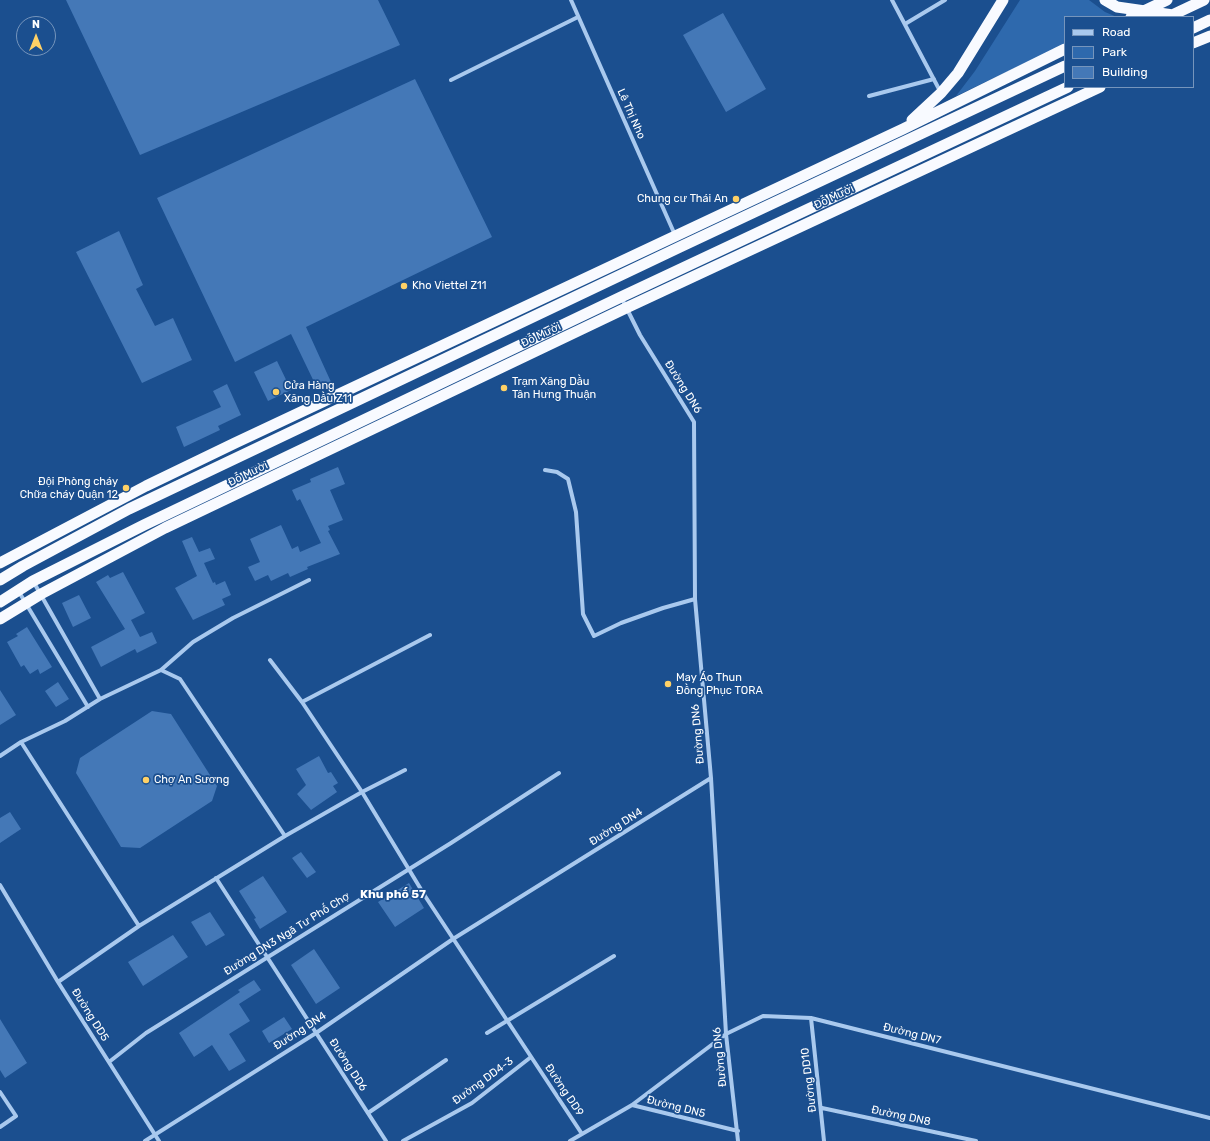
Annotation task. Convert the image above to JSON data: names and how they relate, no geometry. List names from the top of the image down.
{
  "streets": {
    "highway": ["Đỗ Mười"],
    "street": [
      "Lê Thị Nho",
      "Đường DN6",
      "Đường DN4",
      "Đường DN3 Ngã Tư Phố Chợ",
      "Đường DD5",
      "Đường DN7",
      "Đường DD6",
      "Đường DD10",
      "Đường DD4-3",
      "Đường DD9",
      "Đường DN5",
      "Đường DN8"
    ]
  },
  "crossings": [
    ["Đỗ Mười", "Đường DN6"],
    ["Đường DN6", "Đường DN4"],
    ["Đường DN6", "Đường DN7"],
    ["Đường DN6", "Đường DN5"],
    ["Đường DN4", "Đường DD5"],
    ["Đường DN4", "Đường DD6"],
    ["Đường DN4", "Đường DD9"],
    ["Đường DN3 Ngã Tư Phố Chợ", "Đường DD5"],
    ["Đường DN3 Ngã Tư Phố Chợ", "Đường DD6"],
    ["Đường DN3 Ngã Tư Phố Chợ", "Đường DD9"],
    ["Đường DD5", "Đường DD6"],
    ["Đường DD5", "Đường DD9"],
    ["Đường DN7", "Đường DD10"],
    ["Đường DN7", "Đường DN5"],
    ["Đường DD10", "Đường DN8"],
    ["Đường DD4-3", "Đường DD9"],
    ["Đường DD9", "Đường DN5"]
  ],
  "districts": ["Khu phố 57"],
  "places": [
    "Chung cư Thái An",
    "Kho Viettel Z11",
    "Trạm Xăng Dầu Tân Hưng Thuận",
    "Cửa Hàng Xăng Dầu Z11",
    "Đội Phòng cháy Chữa cháy Quận 12",
    "May Áo Thun Đồng Phục TORA",
    "Chợ An Sương"
  ],
  "legend": ["Road", "Park", "Building"],
  "north": "top"
}
